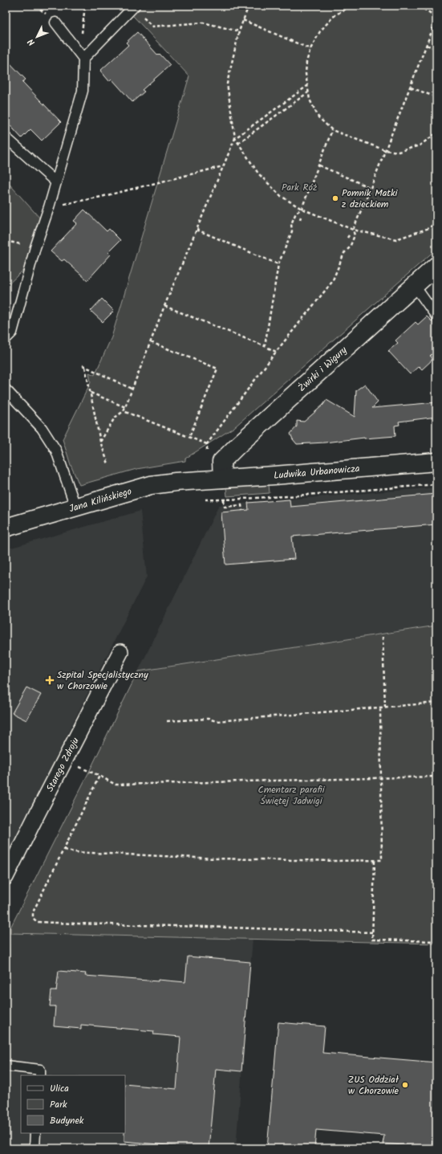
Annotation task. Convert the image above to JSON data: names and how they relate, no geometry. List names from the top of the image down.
{
  "streets": {
    "street": [
      "Żwirki i Wigury",
      "Ludwika Urbanowicza",
      "Jana Kilińskiego",
      "Starego Zdroju"
    ]
  },
  "crossings": [
    ["Żwirki i Wigury", "Ludwika Urbanowicza"],
    ["Ludwika Urbanowicza", "Jana Kilińskiego"]
  ],
  "parks": ["Park Róż", "Cmentarz parafii Świętej Jadwigi"],
  "places": {
    "other": ["Pomnik Matki z dzieckiem", "ZUS Oddział w Chorzowie"],
    "health": ["Szpital Specjalistyczny w Chorzowie"]
  },
  "legend": ["Ulica", "Park", "Budynek"],
  "north": "bottom left"
}
